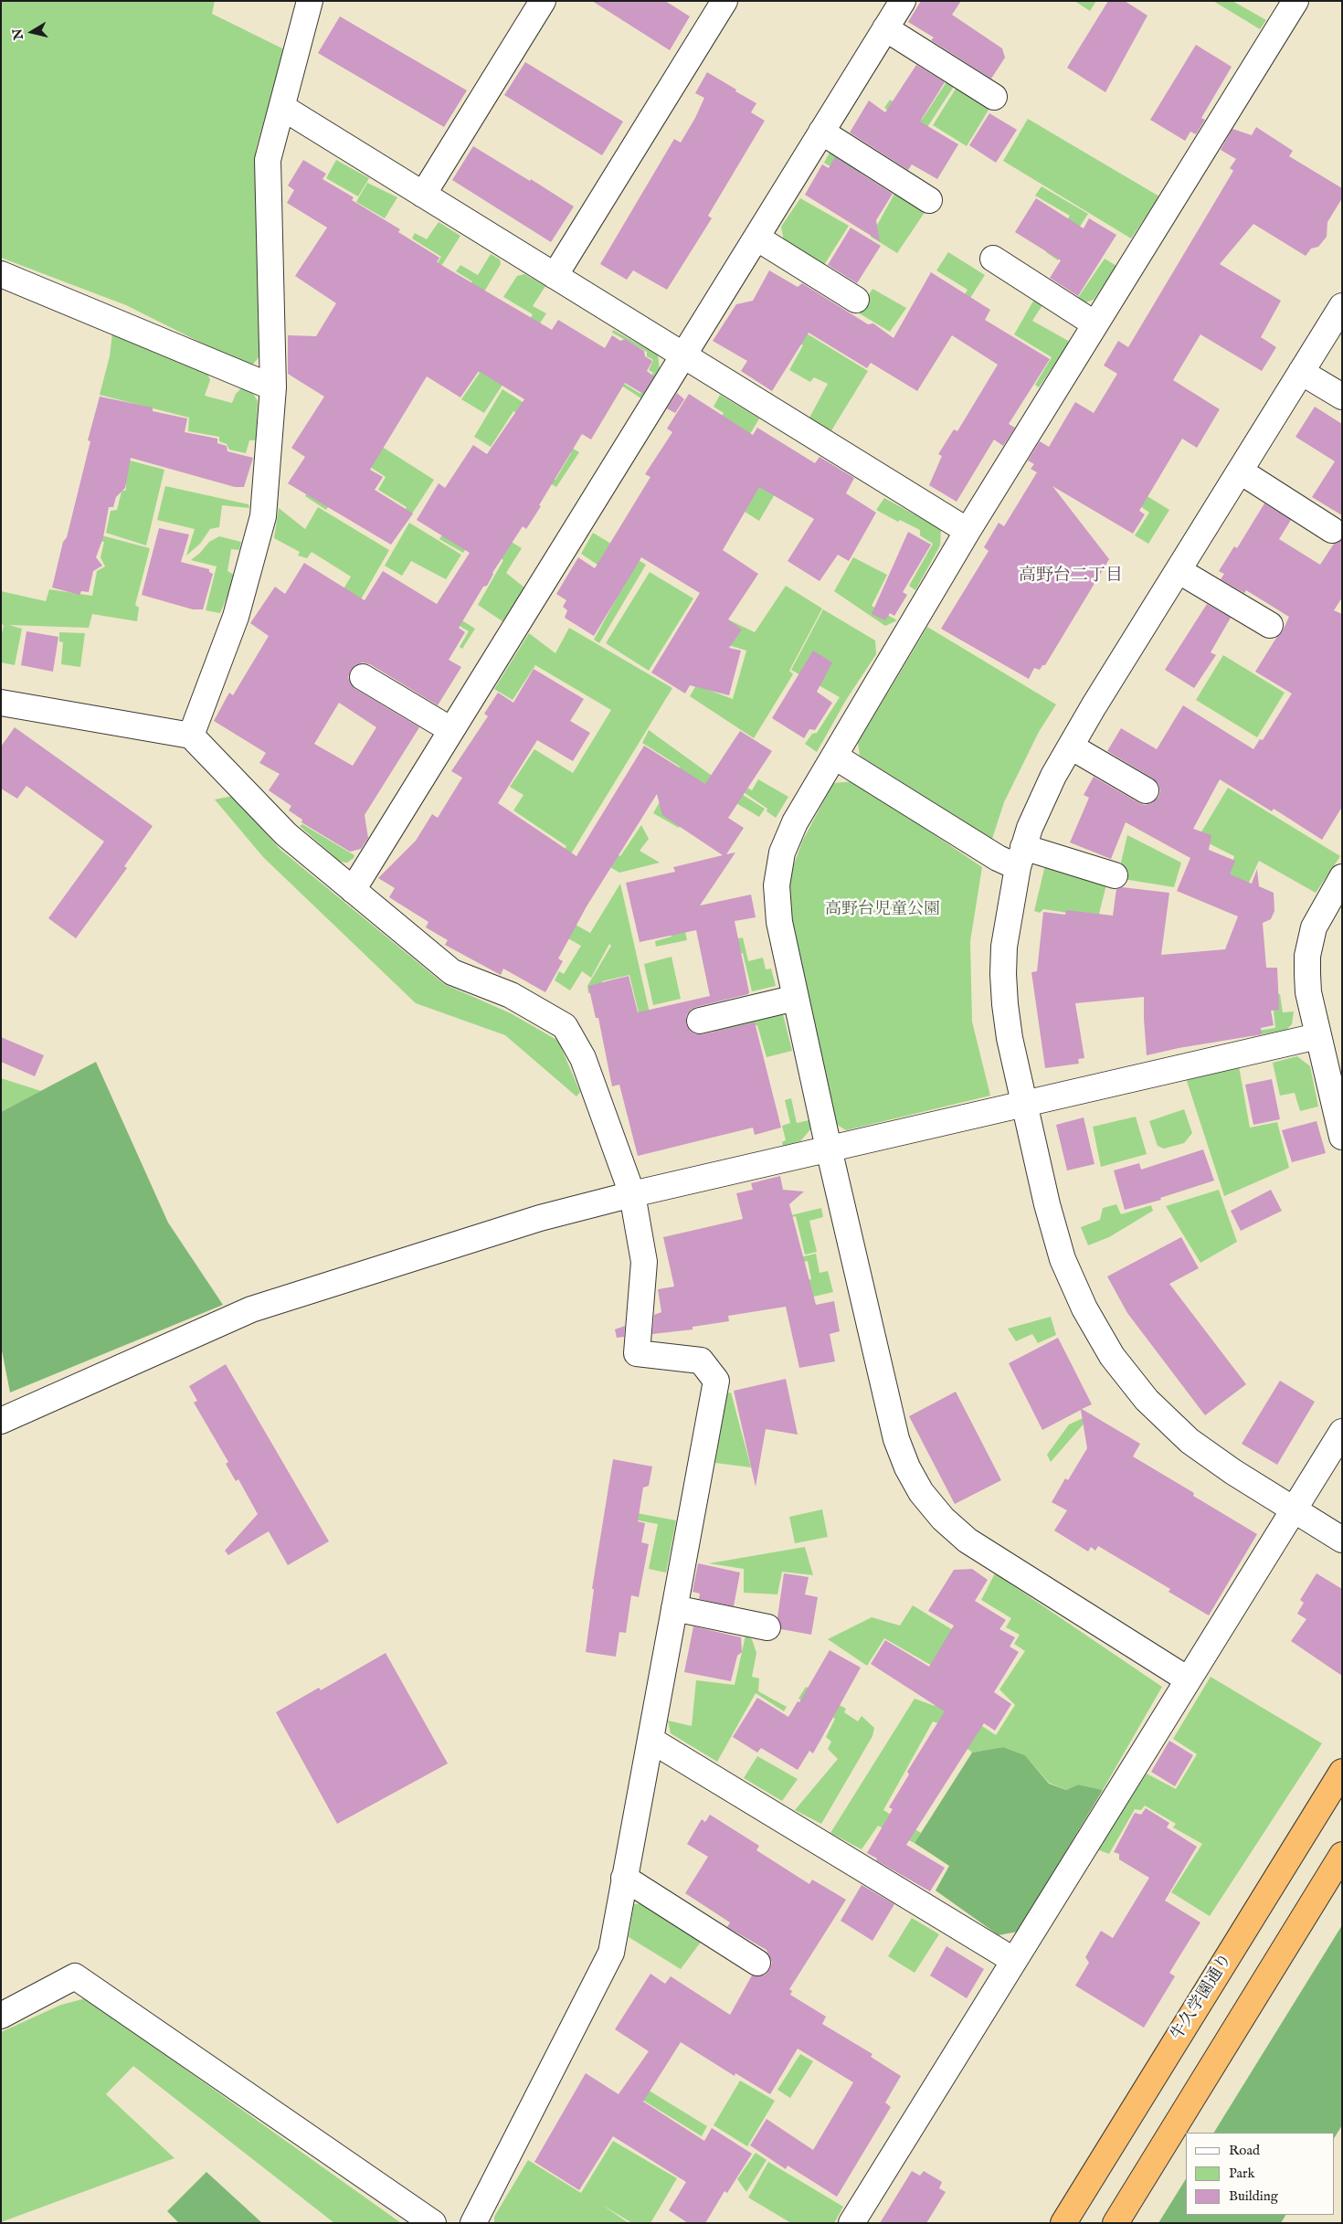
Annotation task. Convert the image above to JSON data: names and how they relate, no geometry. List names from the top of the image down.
{
  "streets": {
    "highway": ["牛久学園通り"]
  },
  "districts": ["高野台二丁目"],
  "parks": ["高野台児童公園"],
  "legend": ["Road", "Park", "Building"],
  "north": "left"
}
